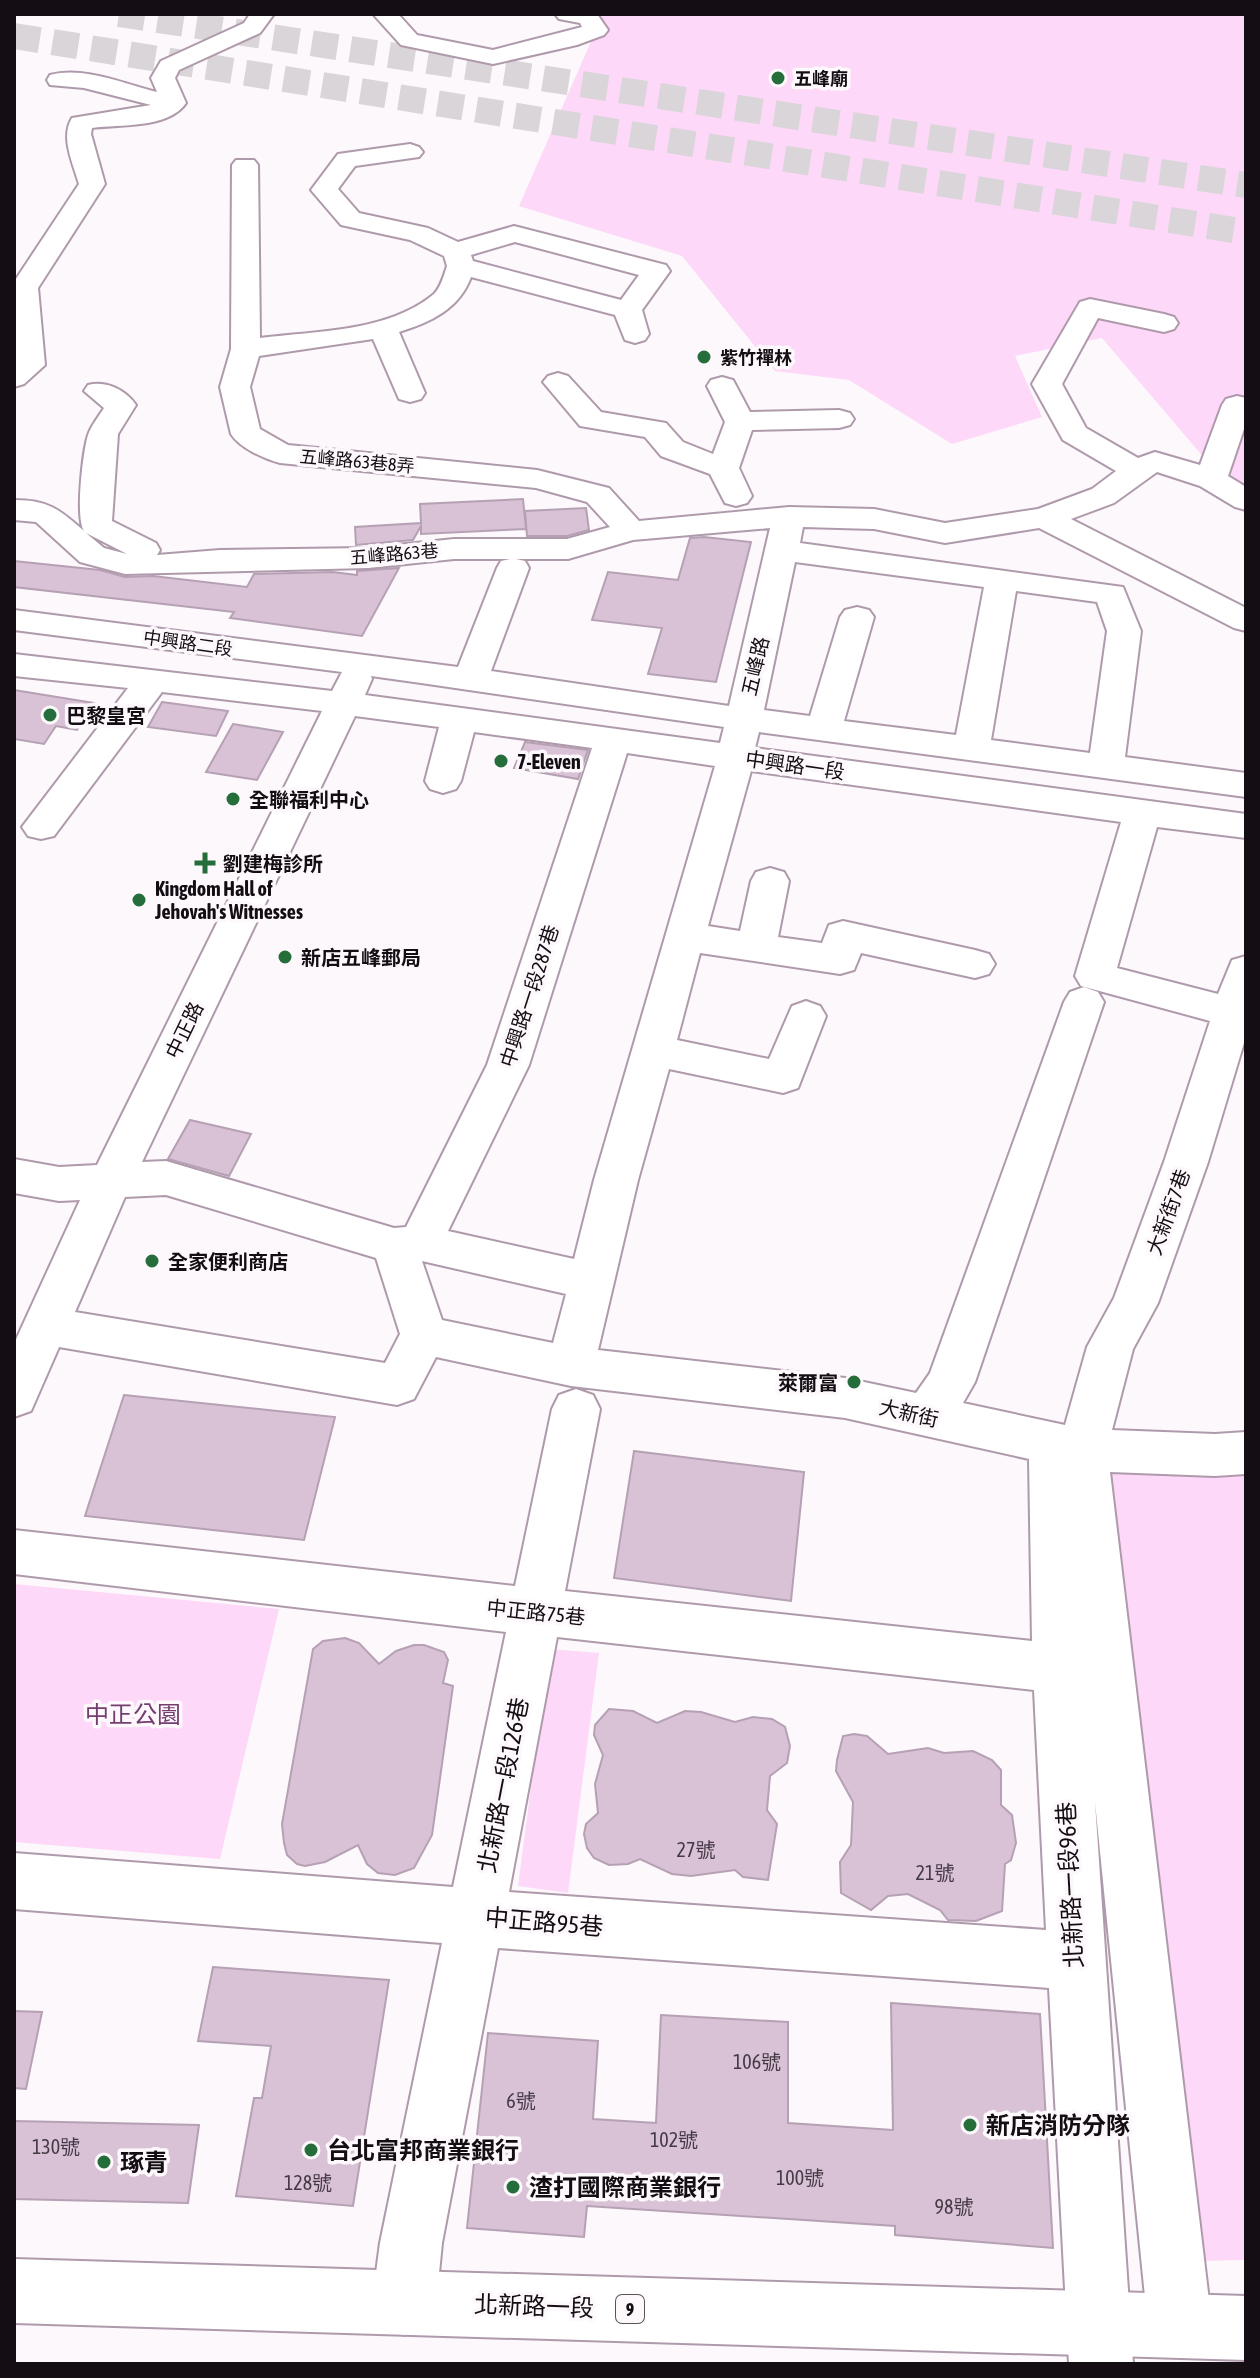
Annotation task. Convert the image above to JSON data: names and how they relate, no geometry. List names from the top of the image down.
{
  "streets": {
    "street": [
      "五峰路63巷8弄",
      "五峰路63巷",
      "中興路二段",
      "五峰路",
      "中興路一段",
      "中興路一段287巷",
      "中正路",
      "大新街7巷",
      "大新街",
      "中正路75巷",
      "北新路一段126巷",
      "北新路一段96巷",
      "中正路95巷",
      "北新路一段",
      "9"
    ]
  },
  "crossings": [
    ["五峰路63巷8弄", "五峰路63巷"],
    ["五峰路63巷", "五峰路"],
    ["中興路二段", "中興路一段"],
    ["中興路二段", "中正路"],
    ["五峰路", "中興路一段"],
    ["五峰路", "大新街"],
    ["五峰路", "北新路一段126巷"],
    ["中興路一段", "中興路一段287巷"],
    ["中興路一段", "中正路"],
    ["大新街7巷", "大新街"],
    ["大新街7巷", "北新路一段96巷"],
    ["大新街", "北新路一段126巷"],
    ["大新街", "北新路一段96巷"],
    ["中正路75巷", "北新路一段126巷"],
    ["中正路75巷", "北新路一段96巷"],
    ["北新路一段126巷", "中正路95巷"],
    ["北新路一段126巷", "北新路一段"],
    ["北新路一段96巷", "中正路95巷"],
    ["北新路一段96巷", "北新路一段"]
  ],
  "parks": ["中正公園"],
  "places": {
    "other": [
      "五峰廟",
      "紫竹禪林",
      "巴黎皇宮",
      "7-Eleven",
      "全聯福利中心",
      "Kingdom Hall of Jehovah's Witnesses",
      "新店五峰郵局",
      "全家便利商店",
      "萊爾富",
      "新店消防分隊",
      "台北富邦商業銀行",
      "琢青",
      "渣打國際商業銀行"
    ],
    "health": ["劉建梅診所"]
  },
  "house_numbers": [
    "27號",
    "21號",
    "106號",
    "6號",
    "102號",
    "130號",
    "100號",
    "128號",
    "98號"
  ]
}
